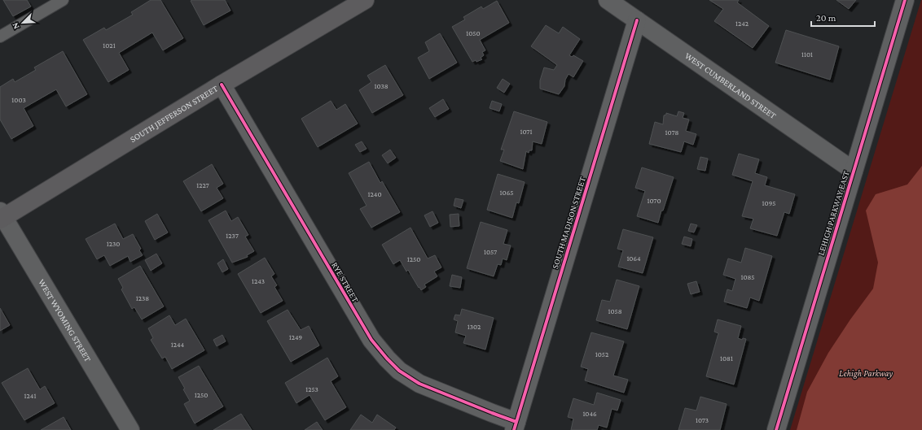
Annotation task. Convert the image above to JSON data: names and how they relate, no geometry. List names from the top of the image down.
{
  "streets": {
    "main road": ["SOUTH JEFFERSON STREET"],
    "street": [
      "WEST CUMBERLAND STREET",
      "LEHIGH PARKWAY EAST",
      "SOUTH MADISON STREET",
      "RYE STREET",
      "WEST WYOMING STREET"
    ]
  },
  "crossings": [
    ["WEST CUMBERLAND STREET", "LEHIGH PARKWAY EAST"],
    ["WEST CUMBERLAND STREET", "SOUTH MADISON STREET"],
    ["SOUTH JEFFERSON STREET", "RYE STREET"],
    ["SOUTH JEFFERSON STREET", "WEST WYOMING STREET"],
    ["SOUTH MADISON STREET", "RYE STREET"]
  ],
  "parks": ["Lehigh Parkway"],
  "house_numbers": [
    "1242",
    "1050",
    "1021",
    "1101",
    "1038",
    "1003",
    "1071",
    "1078",
    "1227",
    "1065",
    "1240",
    "1070",
    "1095",
    "1237",
    "1230",
    "1057",
    "1064",
    "1250",
    "1085",
    "1243",
    "1238",
    "1058",
    "1302",
    "1249",
    "1244",
    "1052",
    "1081",
    "1253",
    "1250",
    "1241",
    "1046",
    "1073"
  ],
  "scale_bar": "20 m",
  "north": "bottom left"
}
